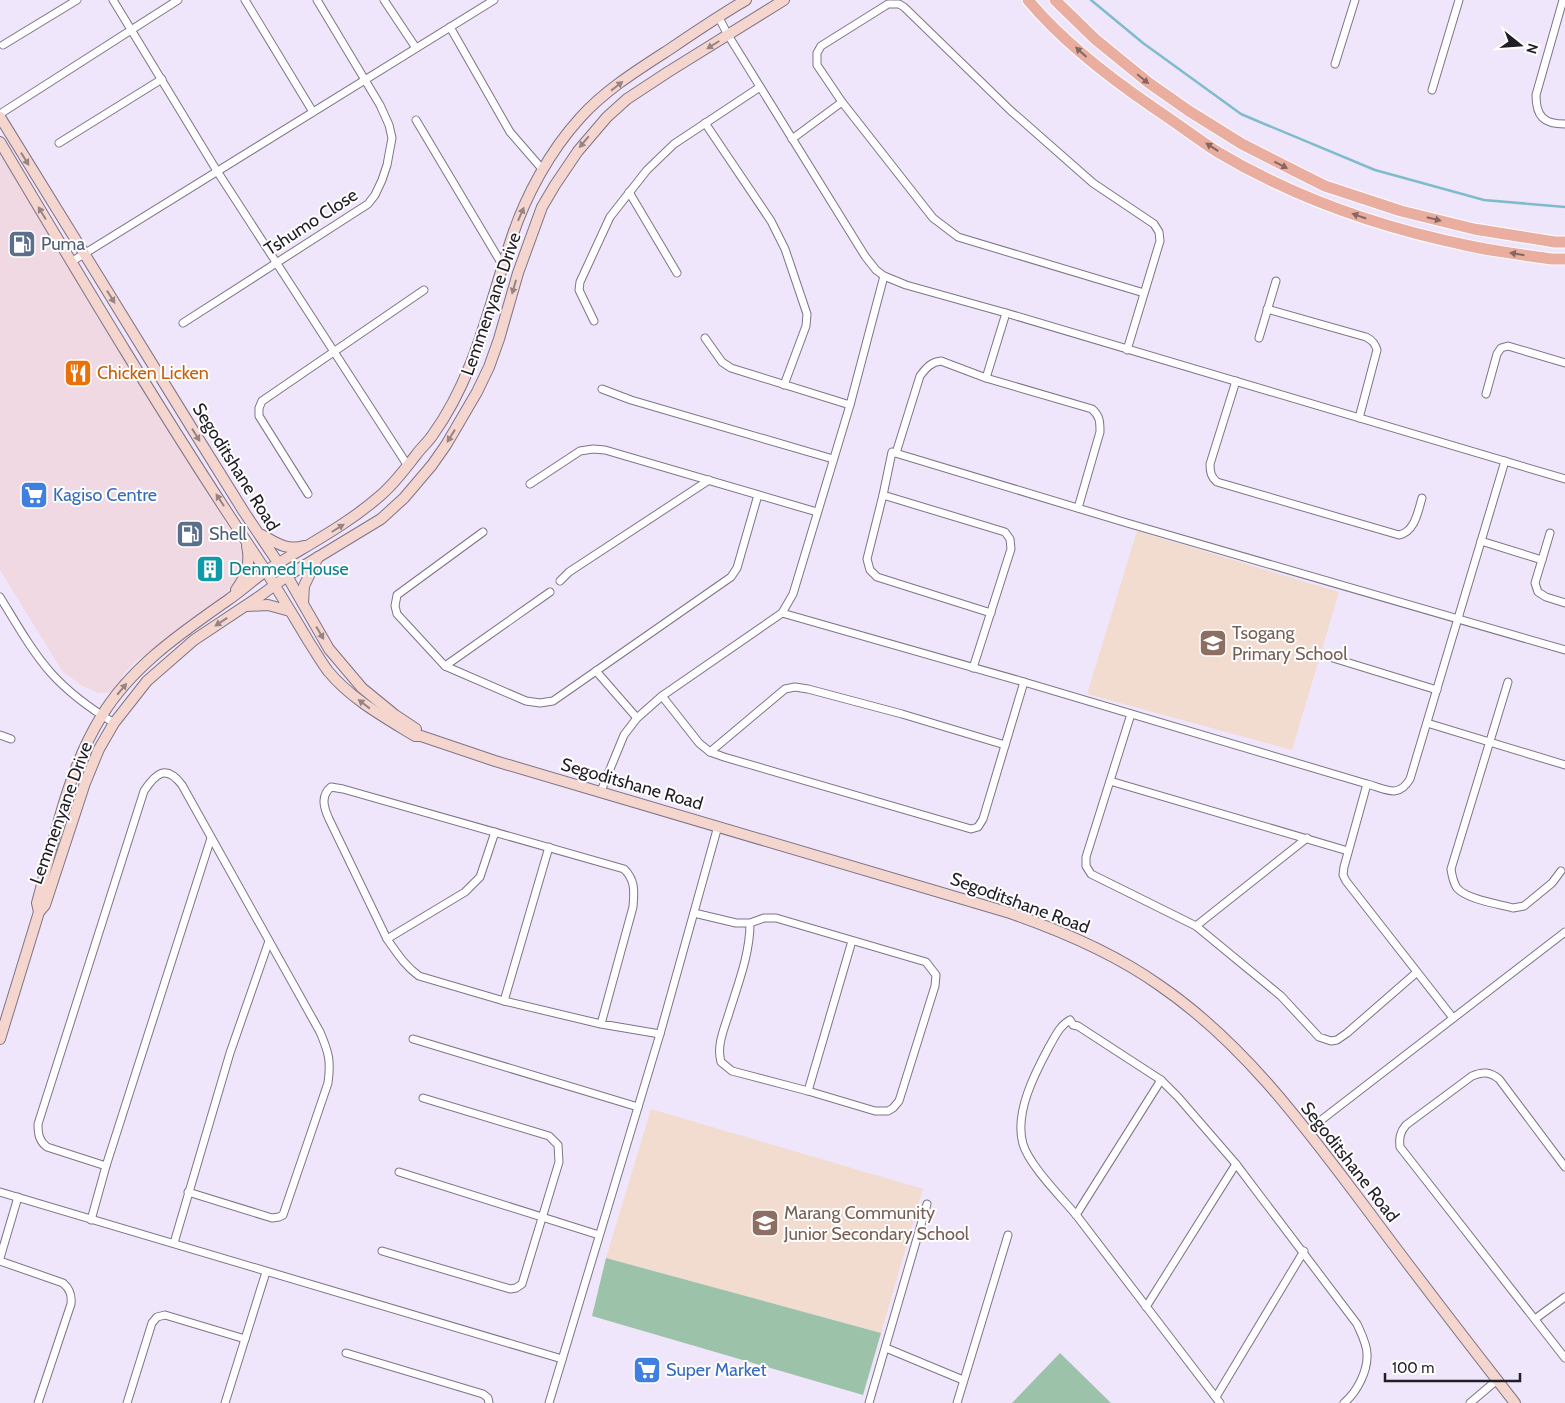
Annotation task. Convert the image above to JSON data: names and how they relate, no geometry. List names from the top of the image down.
{
  "streets": {
    "main road": ["Lemmenyane Drive", "Segoditshane Road"],
    "street": ["Tshumo Close"]
  },
  "crossings": [
    ["Lemmenyane Drive", "Segoditshane Road"]
  ],
  "places": {
    "fuel station": ["Puma", "Shell"],
    "restaurant": ["Chicken Licken"],
    "supermarket": ["Kagiso Centre", "Super Market"],
    "building": ["Denmed House"],
    "school or university": ["Tsogang Primary School", "Marang Community Junior Secondary School"]
  },
  "scale_bar": "100 m",
  "north": "right"
}
